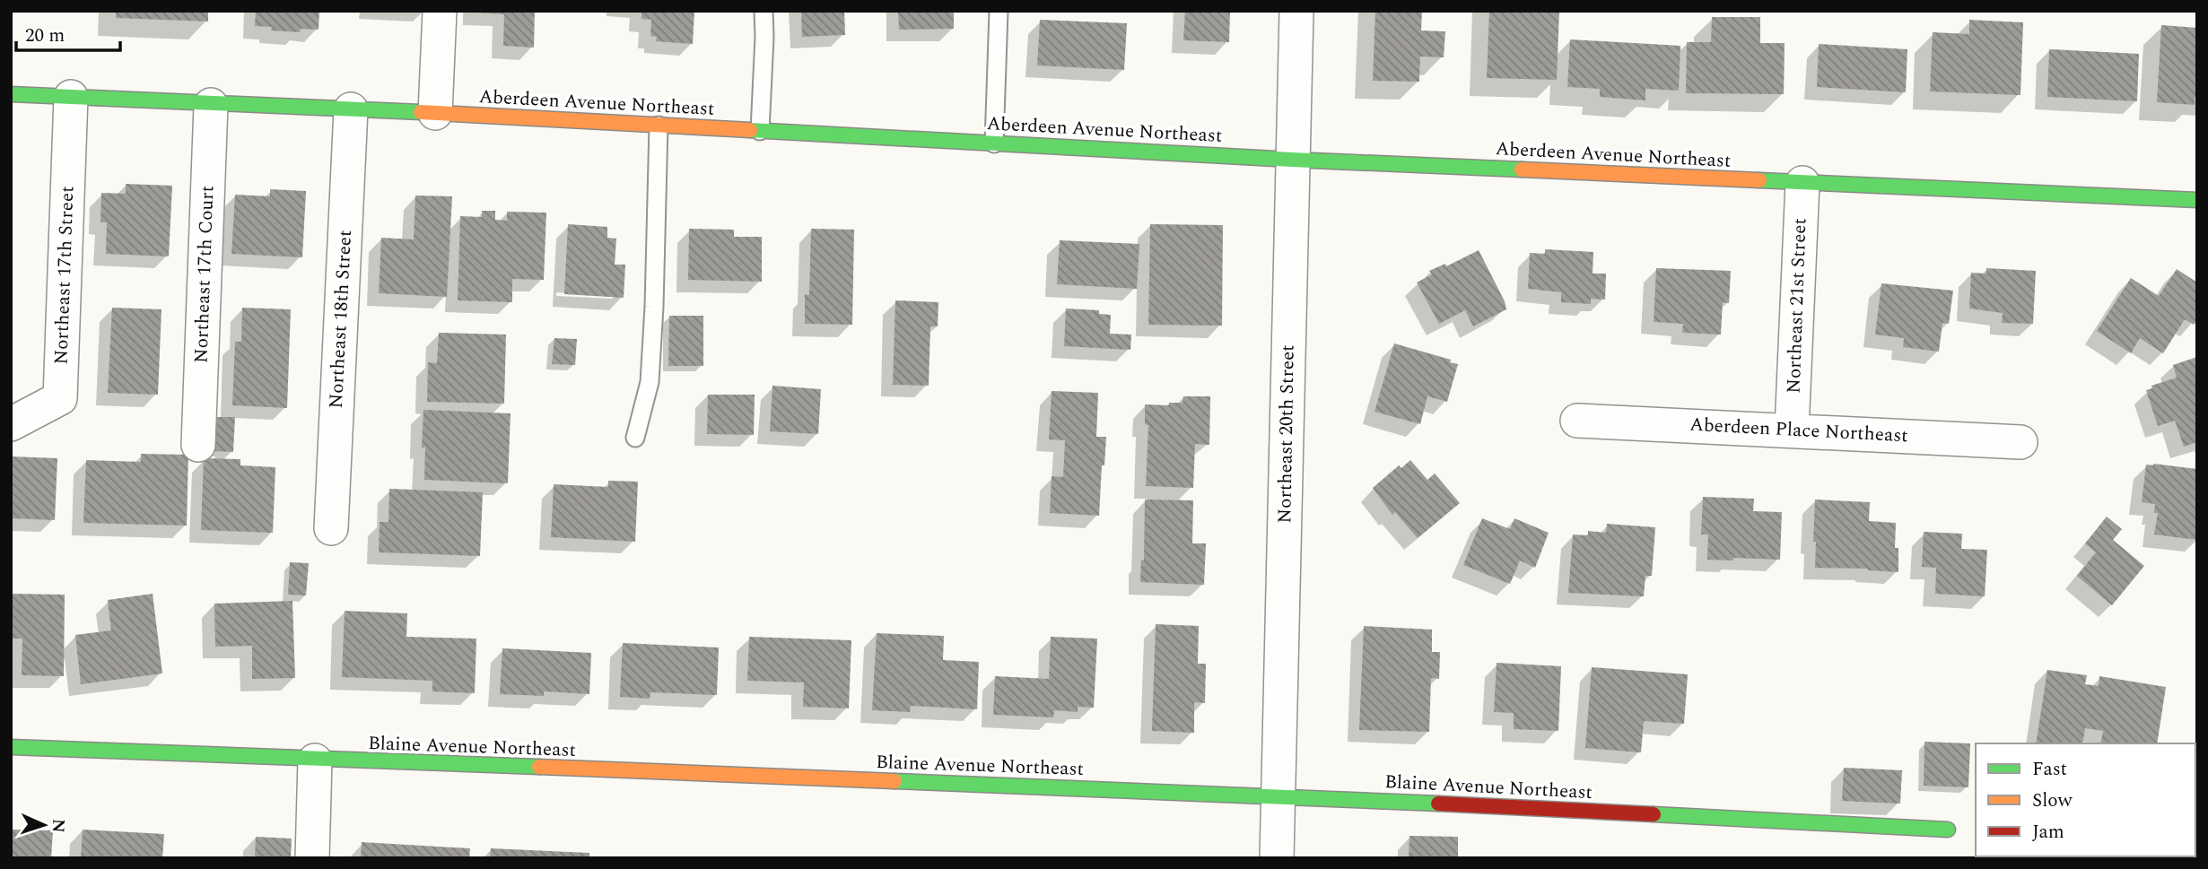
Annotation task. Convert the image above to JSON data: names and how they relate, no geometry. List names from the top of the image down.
{
  "streets": {
    "street": [
      "Aberdeen Avenue Northeast",
      "Northeast 17th Court",
      "Northeast 17th Street",
      "Northeast 21st Street",
      "Northeast 18th Street",
      "Aberdeen Place Northeast",
      "Northeast 20th Street",
      "Blaine Avenue Northeast"
    ]
  },
  "crossings": [
    ["Aberdeen Avenue Northeast", "Northeast 17th Court"],
    ["Aberdeen Avenue Northeast", "Northeast 17th Street"],
    ["Aberdeen Avenue Northeast", "Northeast 21st Street"],
    ["Aberdeen Avenue Northeast", "Northeast 18th Street"],
    ["Aberdeen Avenue Northeast", "Northeast 20th Street"],
    ["Northeast 21st Street", "Aberdeen Place Northeast"],
    ["Northeast 20th Street", "Blaine Avenue Northeast"]
  ],
  "legend": ["Fast", "Slow", "Jam"],
  "scale_bar": "20 m",
  "north": "right"
}
